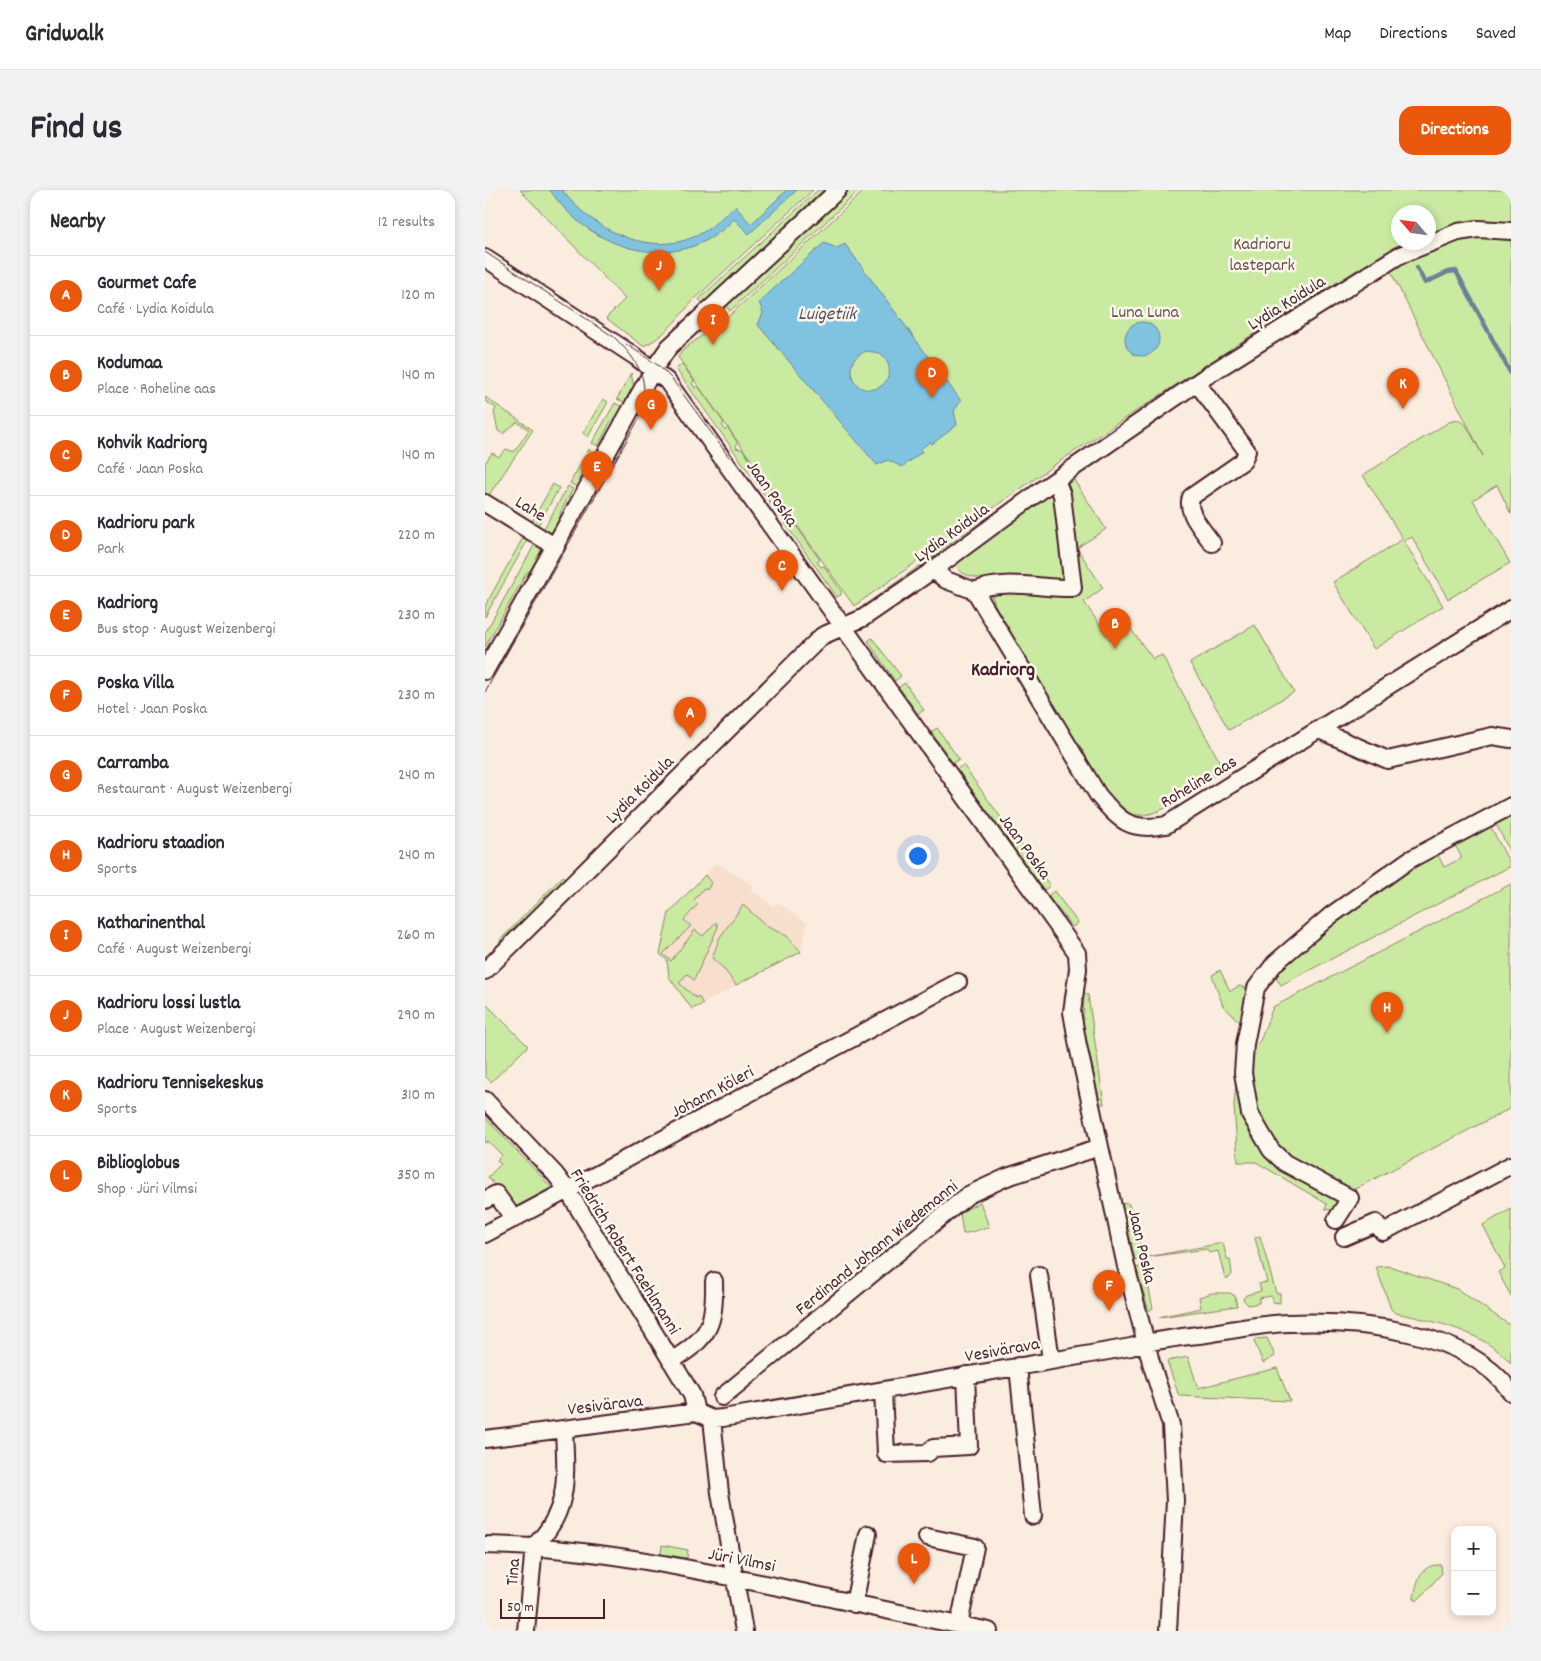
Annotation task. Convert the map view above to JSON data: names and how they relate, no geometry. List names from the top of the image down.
{
  "streets": {
    "street": [
      "Lydia Koidula",
      "Jaan Poska",
      "Lahe",
      "Roheline aas",
      "Johann Köleri",
      "Ferdinand Johann Wiedemanni",
      "Friedrich Robert Faehlmanni",
      "Vesivärava",
      "Jüri Vilmsi",
      "Tina"
    ]
  },
  "crossings": [
    ["Lydia Koidula", "Jaan Poska"],
    ["Jaan Poska", "Ferdinand Johann Wiedemanni"],
    ["Jaan Poska", "Vesivärava"],
    ["Johann Köleri", "Friedrich Robert Faehlmanni"],
    ["Friedrich Robert Faehlmanni", "Vesivärava"],
    ["Jüri Vilmsi", "Tina"]
  ],
  "districts": ["Kadriorg"],
  "water": ["Luigetiik"],
  "parks": ["Kadrioru lastepark", "Luna Luna"],
  "scale_bar": "50 m",
  "north": "top left",
  "page": {
    "header": "Gridwalk",
    "nav": ["Map", "Directions", "Saved"],
    "title": "Find us",
    "buttons": "Directions",
    "heading": ["Nearby", "12 results"],
    "pins": [
      "J",
      "I",
      "D",
      "K",
      "G",
      "E",
      "C",
      "B",
      "A",
      "H",
      "F",
      "L"
    ],
    "list": [
      {
        "mark": "A",
        "name": "Gourmet Cafe",
        "note": "Café · Lydia Koidula",
        "value": "120 m"
      },
      {
        "mark": "B",
        "name": "Kodumaa",
        "note": "Place · Roheline aas",
        "value": "140 m"
      },
      {
        "mark": "C",
        "name": "Kohvik Kadriorg",
        "note": "Café · Jaan Poska",
        "value": "140 m"
      },
      {
        "mark": "D",
        "name": "Kadrioru park",
        "note": "Park",
        "value": "220 m"
      },
      {
        "mark": "E",
        "name": "Kadriorg",
        "note": "Bus stop · August Weizenbergi",
        "value": "230 m"
      },
      {
        "mark": "F",
        "name": "Poska Villa",
        "note": "Hotel · Jaan Poska",
        "value": "230 m"
      },
      {
        "mark": "G",
        "name": "Carramba",
        "note": "Restaurant · August Weizenbergi",
        "value": "240 m"
      },
      {
        "mark": "H",
        "name": "Kadrioru staadion",
        "note": "Sports",
        "value": "240 m"
      },
      {
        "mark": "I",
        "name": "Katharinenthal",
        "note": "Café · August Weizenbergi",
        "value": "260 m"
      },
      {
        "mark": "J",
        "name": "Kadrioru lossi lustla",
        "note": "Place · August Weizenbergi",
        "value": "290 m"
      },
      {
        "mark": "K",
        "name": "Kadrioru Tennisekeskus",
        "note": "Sports",
        "value": "310 m"
      },
      {
        "mark": "L",
        "name": "Biblioglobus",
        "note": "Shop · Jüri Vilmsi",
        "value": "350 m"
      }
    ],
    "map_buttons": ["+", "−"],
    "scale": "50 m"
  }
}
